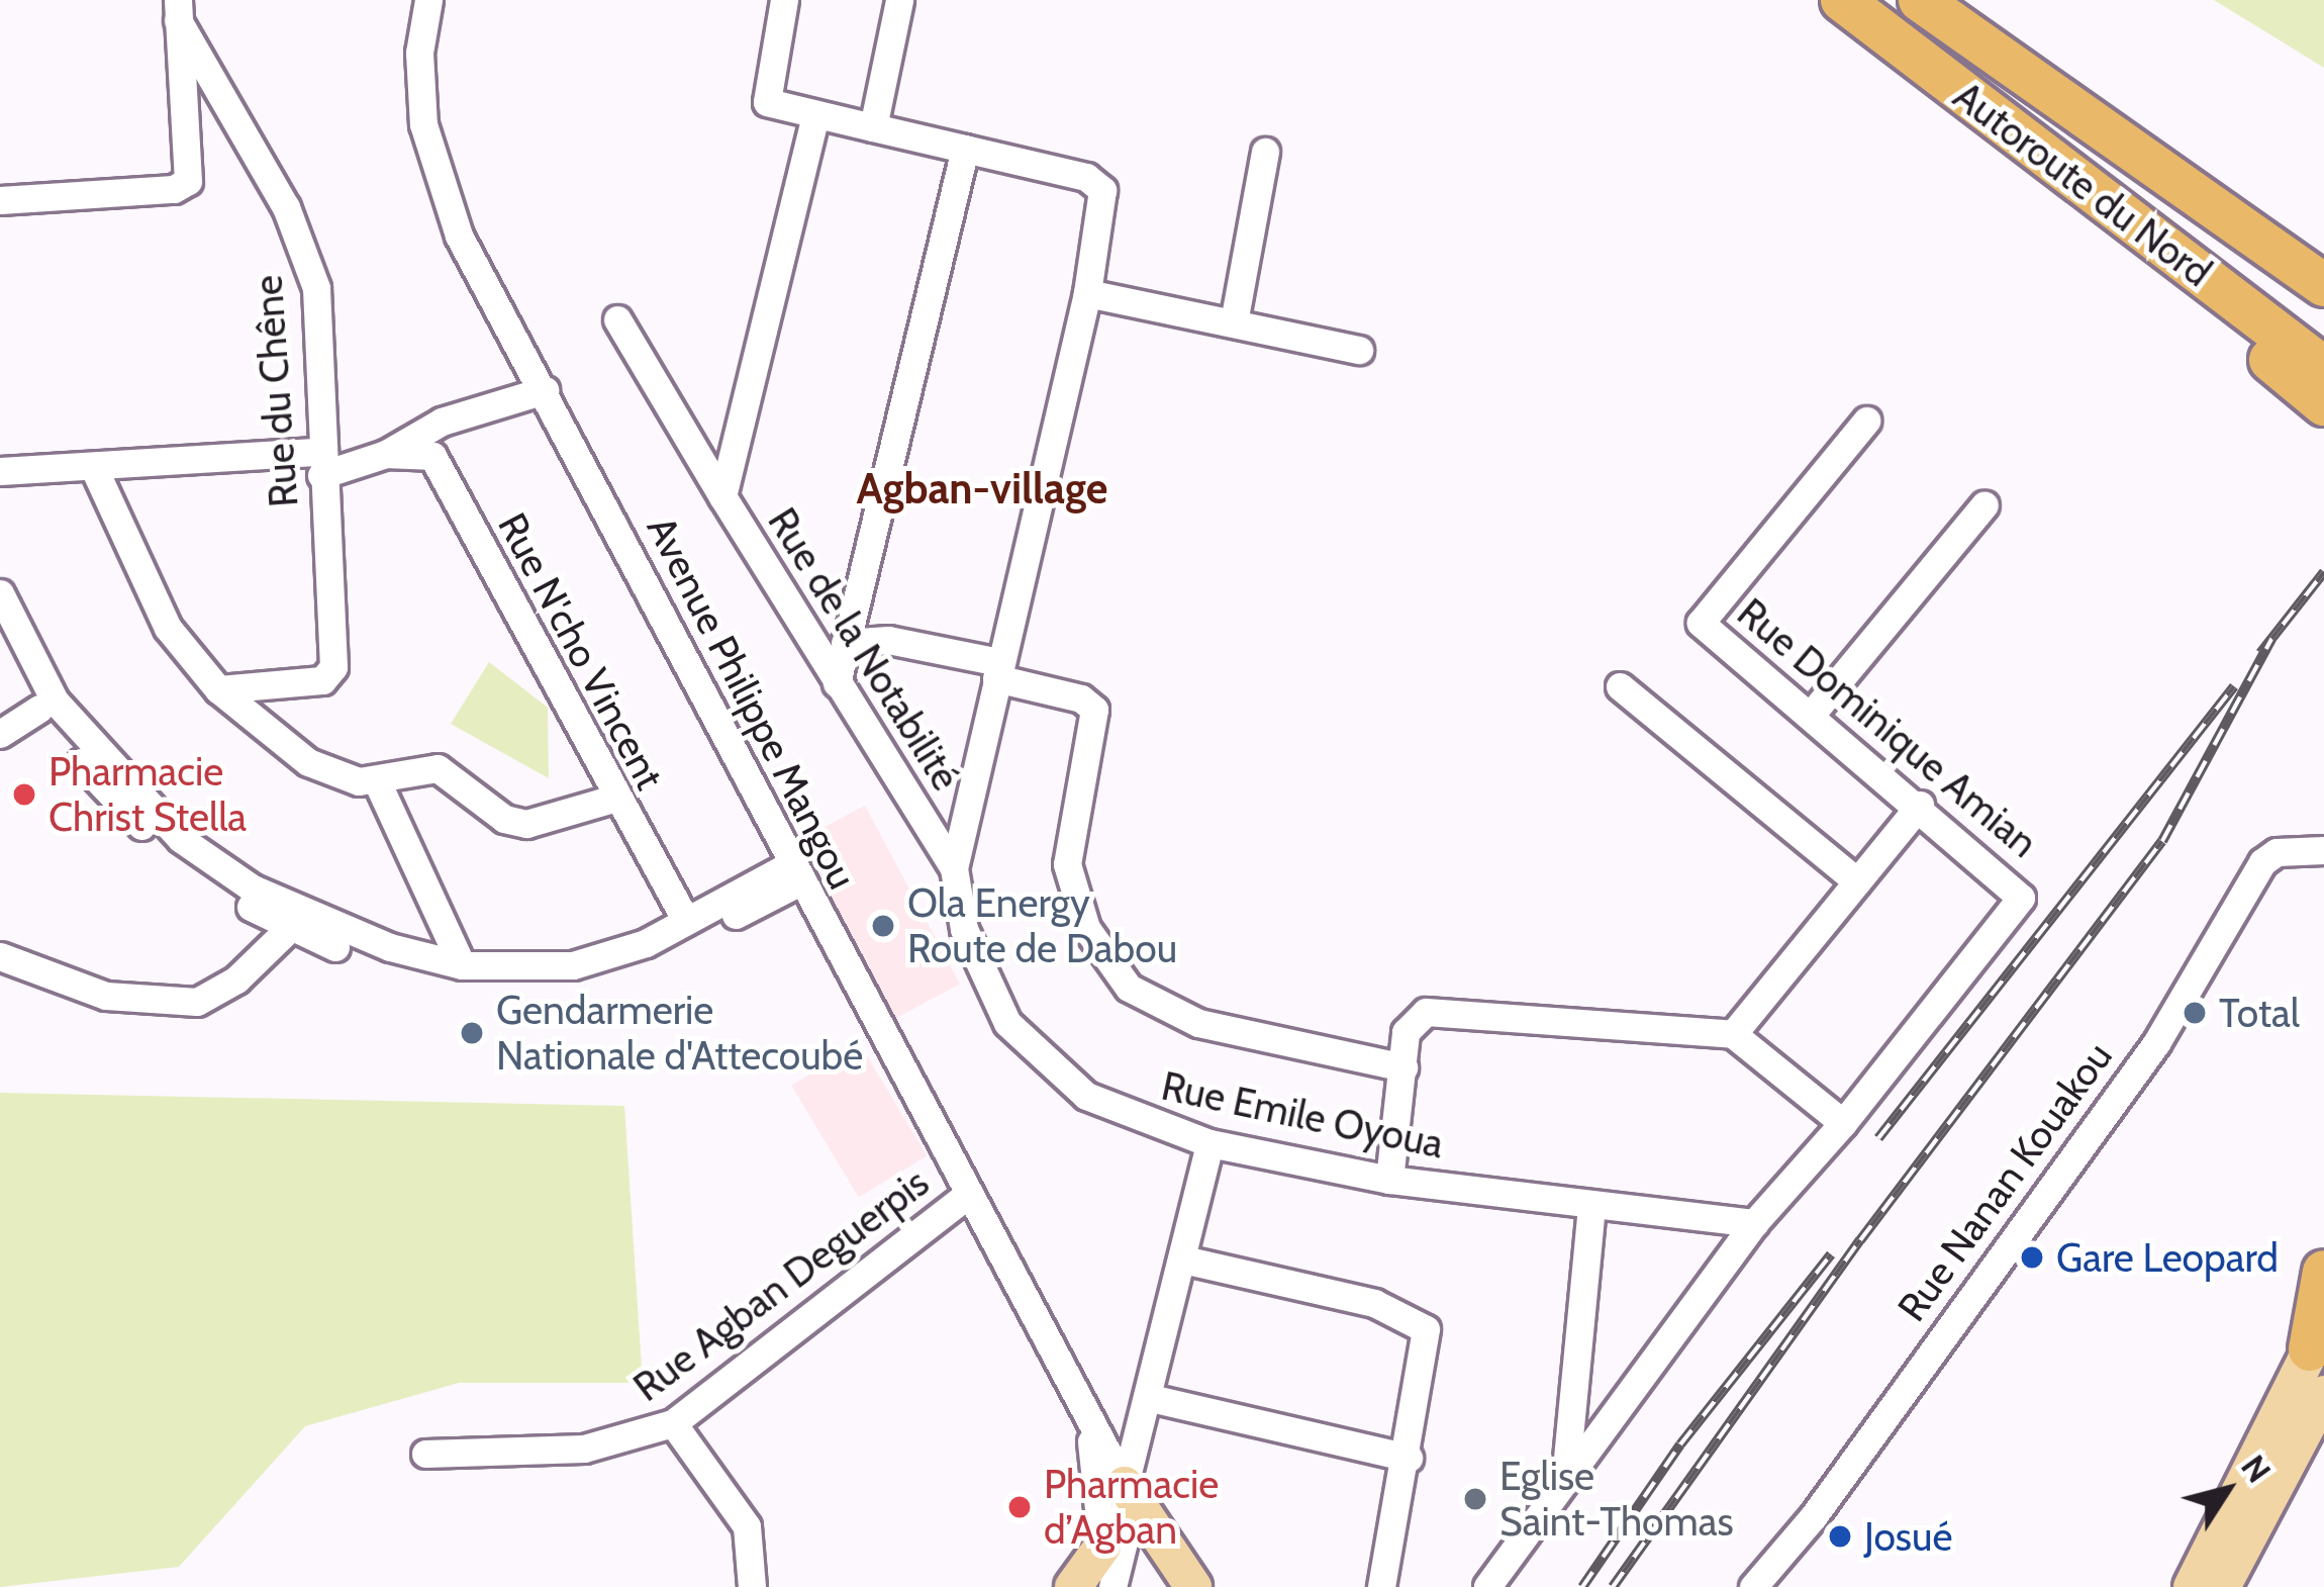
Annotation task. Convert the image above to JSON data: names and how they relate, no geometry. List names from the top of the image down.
{
  "streets": {
    "highway": ["Autoroute du Nord"],
    "street": [
      "Rue du Chêne",
      "Rue de la Notabilité",
      "Rue N'cho Vincent",
      "Avenue Philippe Mangou",
      "Rue Dominique Amian",
      "Rue Emile Oyoua",
      "Rue Nanan Kouakou",
      "Rue Agban Deguerpis"
    ]
  },
  "crossings": [
    ["Rue de la Notabilité", "Rue Emile Oyoua"],
    ["Avenue Philippe Mangou", "Rue Agban Deguerpis"]
  ],
  "districts": ["Agban-village"],
  "places": [
    "Pharmacie Christ Stella",
    "Ola Energy Route de Dabou",
    "Total",
    "Gendarmerie Nationale d'Attecoubé",
    "Gare Leopard",
    "Eglise Saint-Thomas",
    "Pharmacie d’Agban",
    "Josué"
  ],
  "north": "top right"
}
